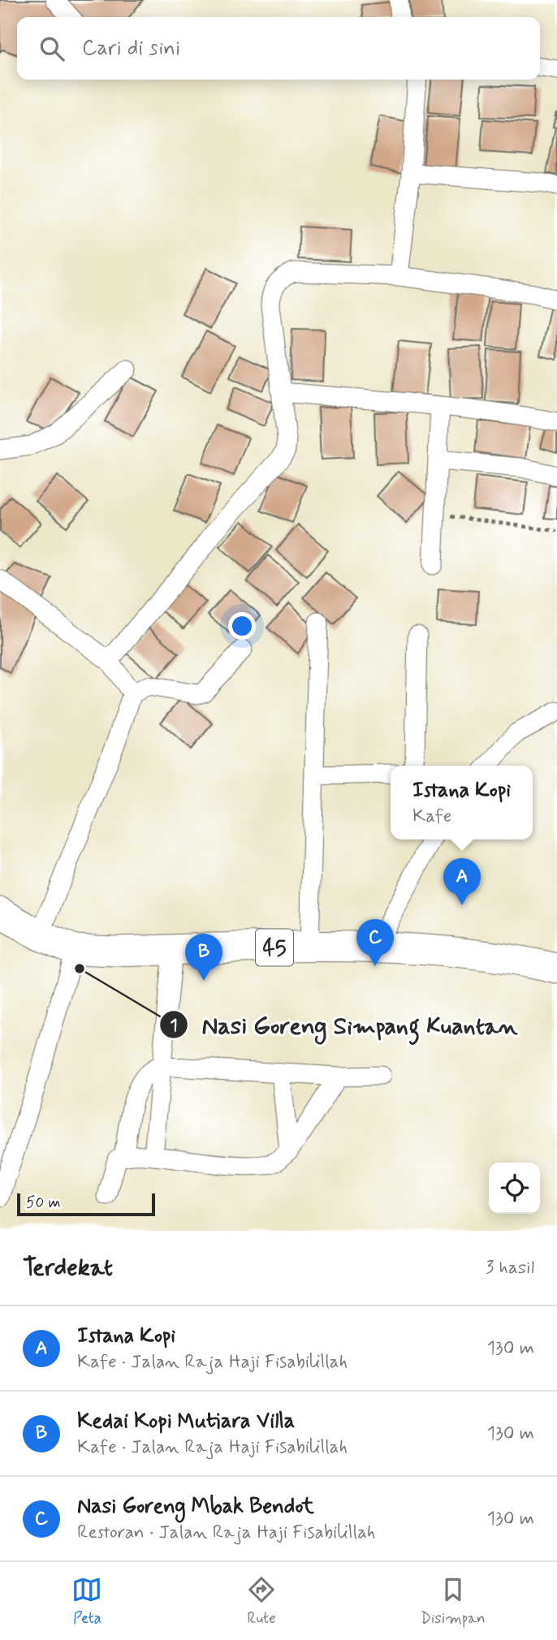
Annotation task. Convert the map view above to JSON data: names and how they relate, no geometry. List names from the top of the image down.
{
  "streets": {
    "highway": ["45"]
  },
  "places": ["Nasi Goreng Simpang Kuantan"],
  "scale_bar": "50 m",
  "page": {
    "search": "Cari di sini",
    "popup": ["Istana Kopi", "Kafe"],
    "pins": ["A", "C", "B"],
    "scale": "50 m",
    "heading": ["Terdekat", "3 hasil"],
    "list": [
      {
        "mark": "A",
        "name": "Istana Kopi",
        "note": "Kafe · Jalan Raja Haji Fisabilillah",
        "value": "130 m"
      },
      {
        "mark": "B",
        "name": "Kedai Kopi Mutiara Villa",
        "note": "Kafe · Jalan Raja Haji Fisabilillah",
        "value": "130 m"
      },
      {
        "mark": "C",
        "name": "Nasi Goreng Mbak Bendot",
        "note": "Restoran · Jalan Raja Haji Fisabilillah",
        "value": "130 m"
      }
    ],
    "nav": ["Peta", "Rute", "Disimpan"]
  }
}
